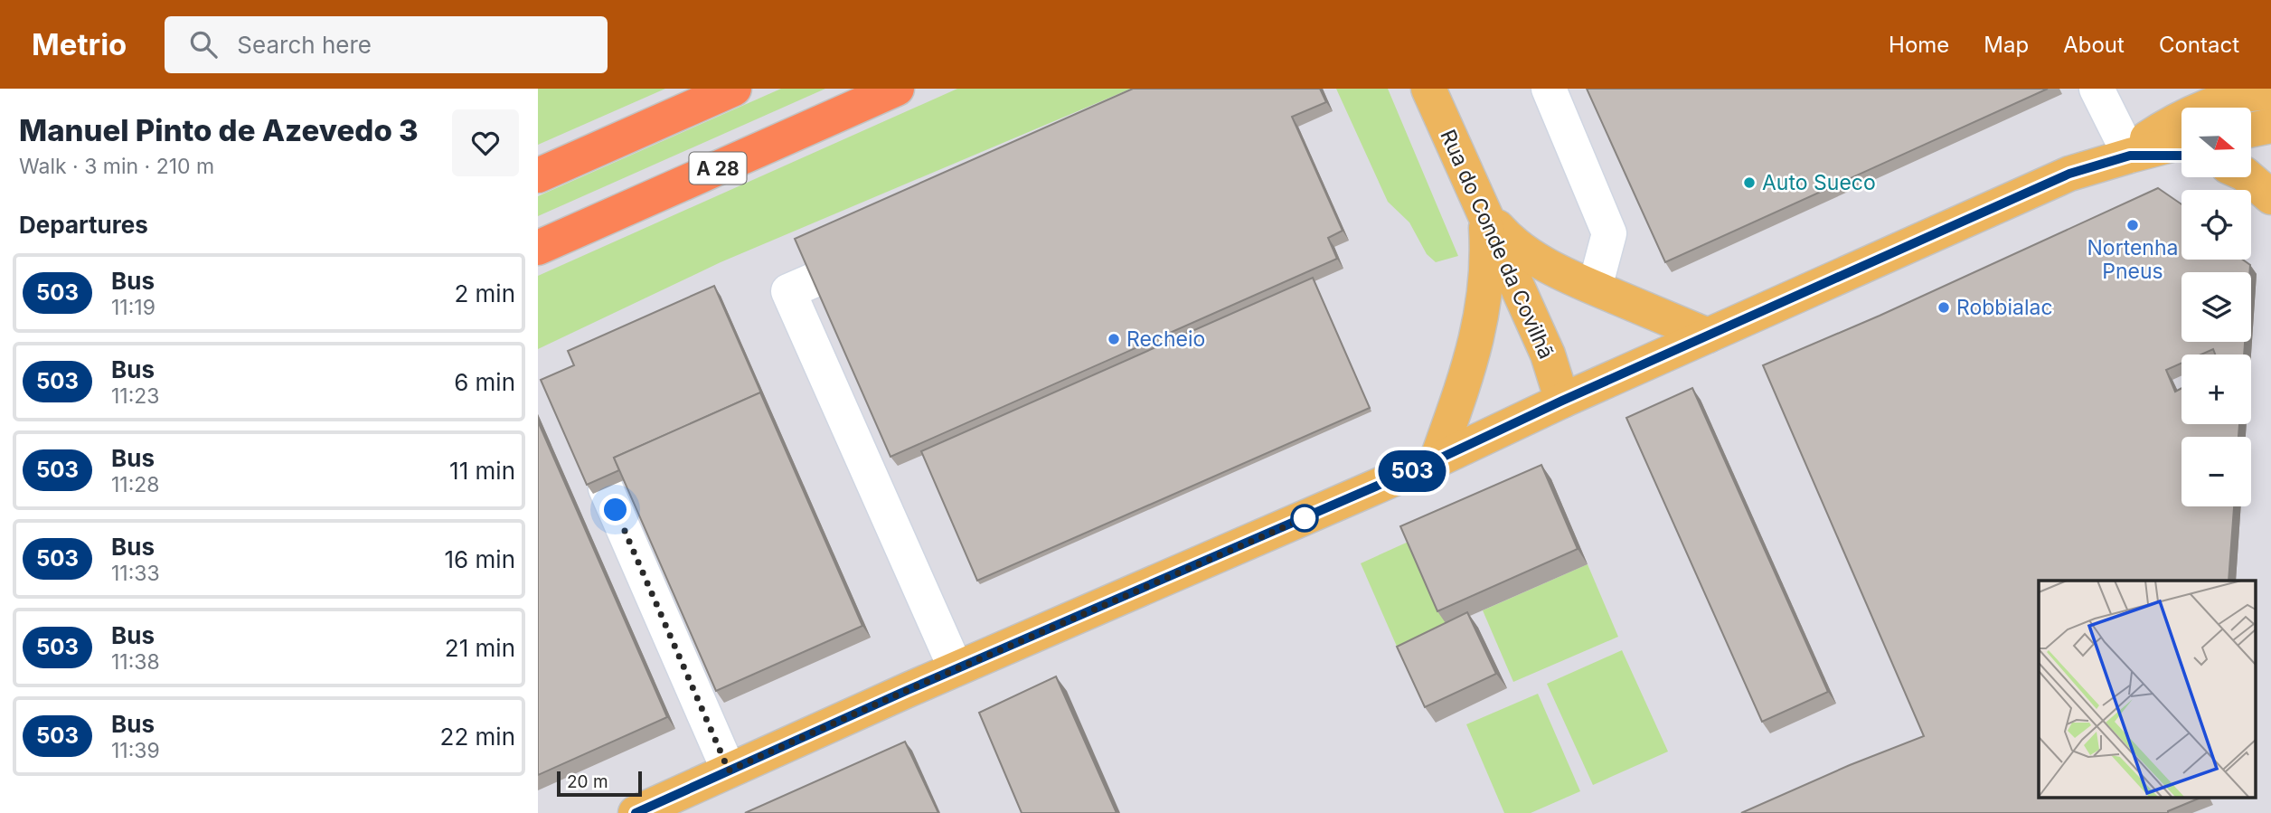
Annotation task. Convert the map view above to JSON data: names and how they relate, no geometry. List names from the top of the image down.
{
  "streets": {
    "highway": ["A 28"],
    "main road": ["Rua do Conde da Covilhã"]
  },
  "places": [
    "Auto Sueco",
    "Nortenha Pneus",
    "Robbialac",
    "Recheio"
  ],
  "lines": ["bus line 503"],
  "scale_bar": "20 m",
  "north": "right",
  "page": {
    "header": "Metrio",
    "search": "Search here",
    "nav": [
      "Home",
      "Map",
      "About",
      "Contact"
    ],
    "heading": [
      ["Manuel Pinto de Azevedo 3", "Walk · 3 min · 210 m"],
      "Departures"
    ],
    "on_map": "503",
    "map_buttons": ["+", "−"],
    "list": [
      {
        "mark": "503",
        "name": "Bus",
        "note": "11:19",
        "value": "2 min"
      },
      {
        "mark": "503",
        "name": "Bus",
        "note": "11:23",
        "value": "6 min"
      },
      {
        "mark": "503",
        "name": "Bus",
        "note": "11:28",
        "value": "11 min"
      },
      {
        "mark": "503",
        "name": "Bus",
        "note": "11:33",
        "value": "16 min"
      },
      {
        "mark": "503",
        "name": "Bus",
        "note": "11:38",
        "value": "21 min"
      },
      {
        "mark": "503",
        "name": "Bus",
        "note": "11:39",
        "value": "22 min"
      }
    ],
    "scale": "20 m"
  }
}
